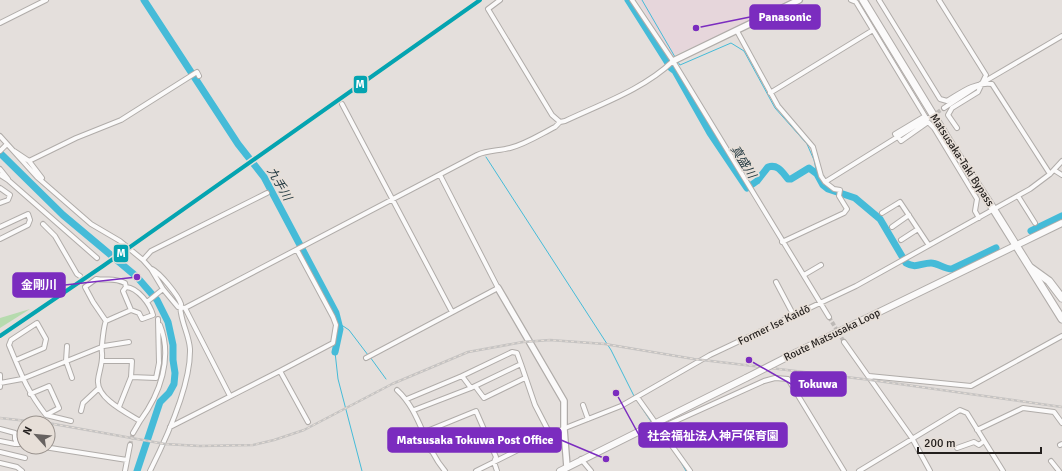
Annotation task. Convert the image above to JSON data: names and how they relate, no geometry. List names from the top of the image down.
{
  "streets": {
    "main road": ["Matsusaka-Taki Bypass", "Route Matsusaka Loop"],
    "street": ["Former Ise Kaidō"]
  },
  "crossings": [
    ["Matsusaka-Taki Bypass", "Former Ise Kaidō"],
    ["Matsusaka-Taki Bypass", "Route Matsusaka Loop"]
  ],
  "water": ["真盛川", "九手川"],
  "places": [
    "Panasonic",
    "金剛川",
    "Tokuwa",
    "社会福祉法人神戸保育園",
    "Matsusaka Tokuwa Post Office"
  ],
  "lines": ["transit line M"],
  "scale_bar": "200 m",
  "north": "top left"
}
